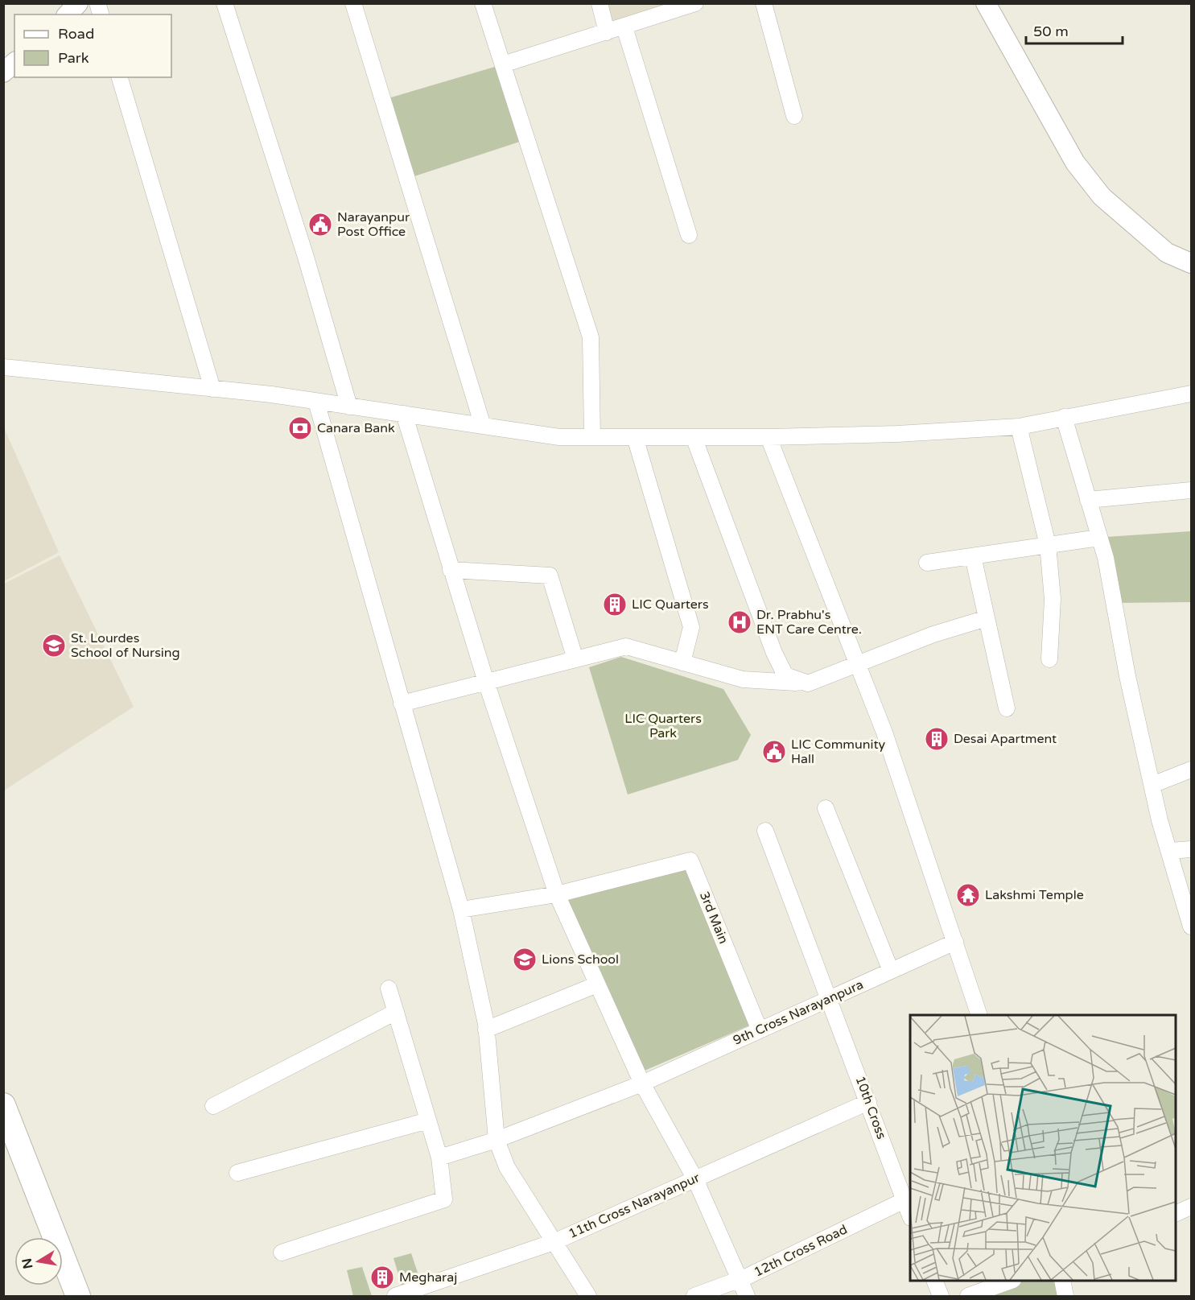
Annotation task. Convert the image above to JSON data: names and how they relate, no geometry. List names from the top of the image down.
{
  "streets": {
    "street": [
      "3rd Main",
      "9th Cross Narayanpura",
      "10th Cross",
      "11th Cross Narayanpur",
      "12th Cross Road"
    ]
  },
  "crossings": [
    ["3rd Main", "9th Cross Narayanpura"],
    ["9th Cross Narayanpura", "10th Cross"],
    ["10th Cross", "11th Cross Narayanpur"],
    ["10th Cross", "12th Cross Road"]
  ],
  "parks": ["LIC Quarters Park"],
  "places": {
    "public building": ["Narayanpur Post Office", "LIC Community Hall"],
    "bank": ["Canara Bank"],
    "building": ["LIC Quarters", "Desai Apartment", "Megharaj"],
    "hospital": ["Dr. Prabhu's ENT Care Centre."],
    "school or university": ["St. Lourdes School of Nursing", "Lions School"],
    "temple": ["Lakshmi Temple"]
  },
  "legend": ["Road", "Park"],
  "scale_bar": "50 m",
  "north": "left"
}
